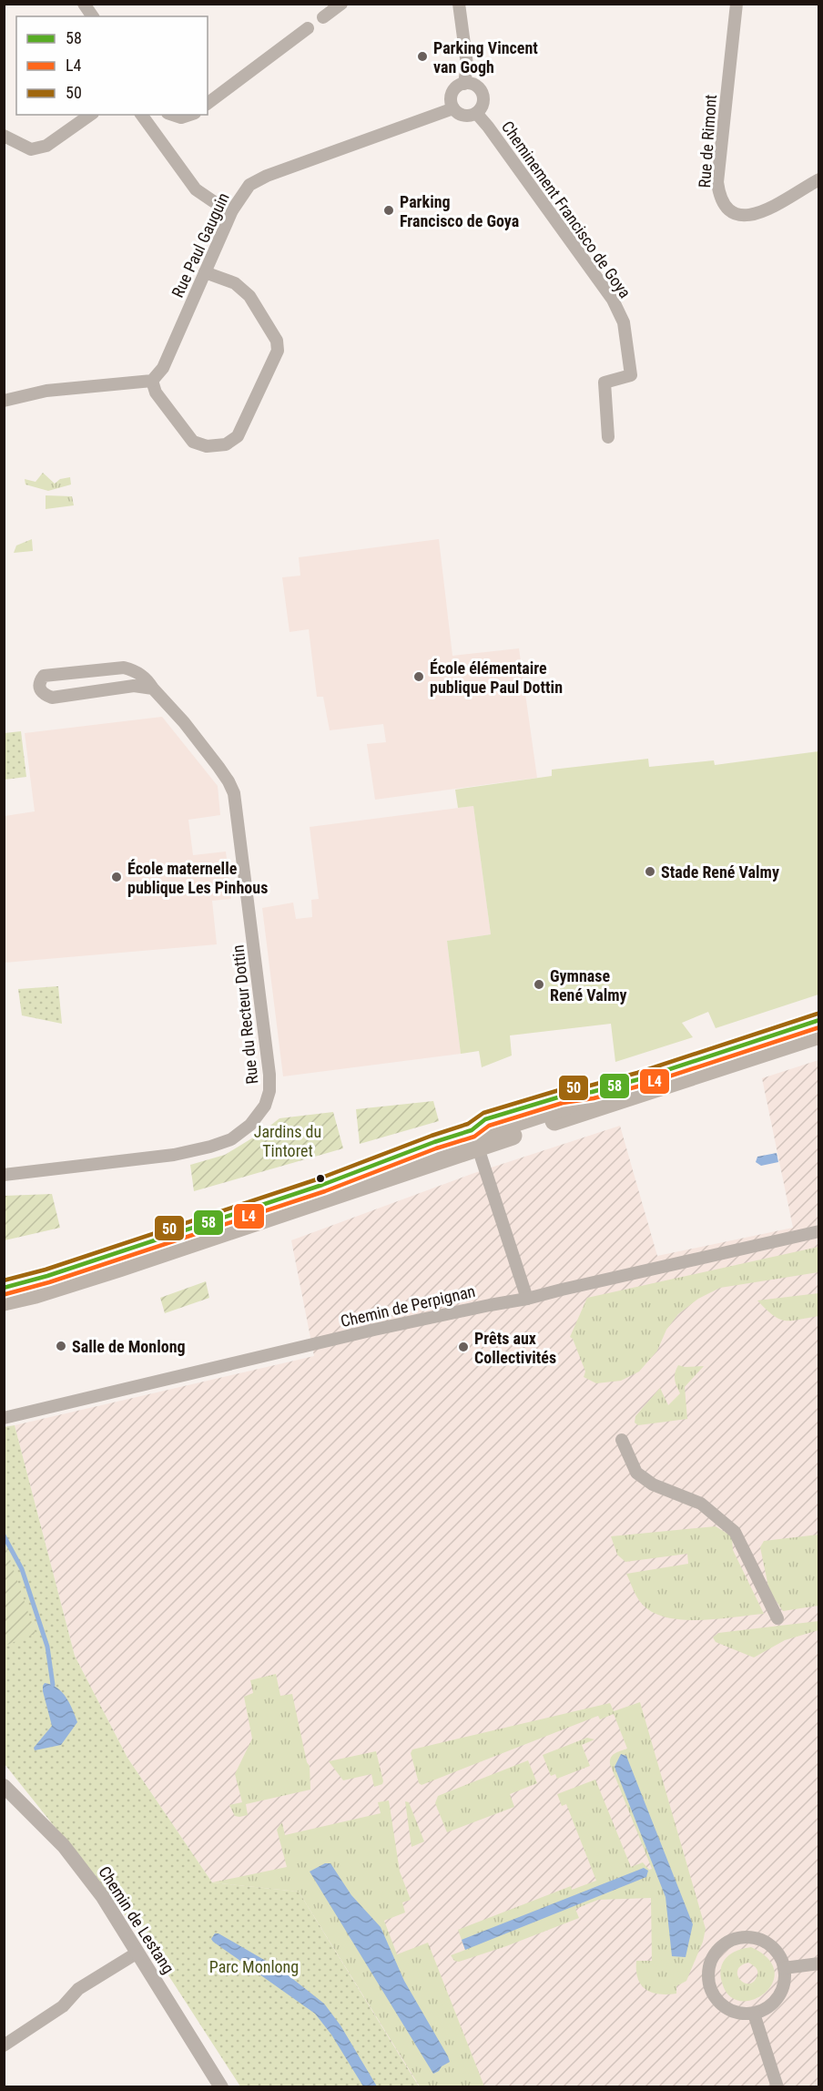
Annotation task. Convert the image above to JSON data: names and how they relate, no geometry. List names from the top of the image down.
{
  "streets": {
    "street": [
      "Rue de Rimont",
      "Cheminement Francisco de Goya",
      "Rue Paul Gauguin",
      "Rue du Recteur Dottin",
      "Chemin de Perpignan",
      "Chemin de Lestang"
    ]
  },
  "crossings": [
    ["Cheminement Francisco de Goya", "Rue Paul Gauguin"]
  ],
  "parks": ["Jardins du Tintoret", "Parc Monlong"],
  "places": [
    "Parking Vincent van Gogh",
    "Parking Francisco de Goya",
    "École élémentaire publique Paul Dottin",
    "Stade René Valmy",
    "École maternelle publique Les Pinhous",
    "Gymnase René Valmy",
    "Salle de Monlong",
    "Prêts aux Collectivités"
  ],
  "lines": ["transit line 50", "transit line 58", "transit line L4"],
  "legend": ["58", "L4", "50"]
}
